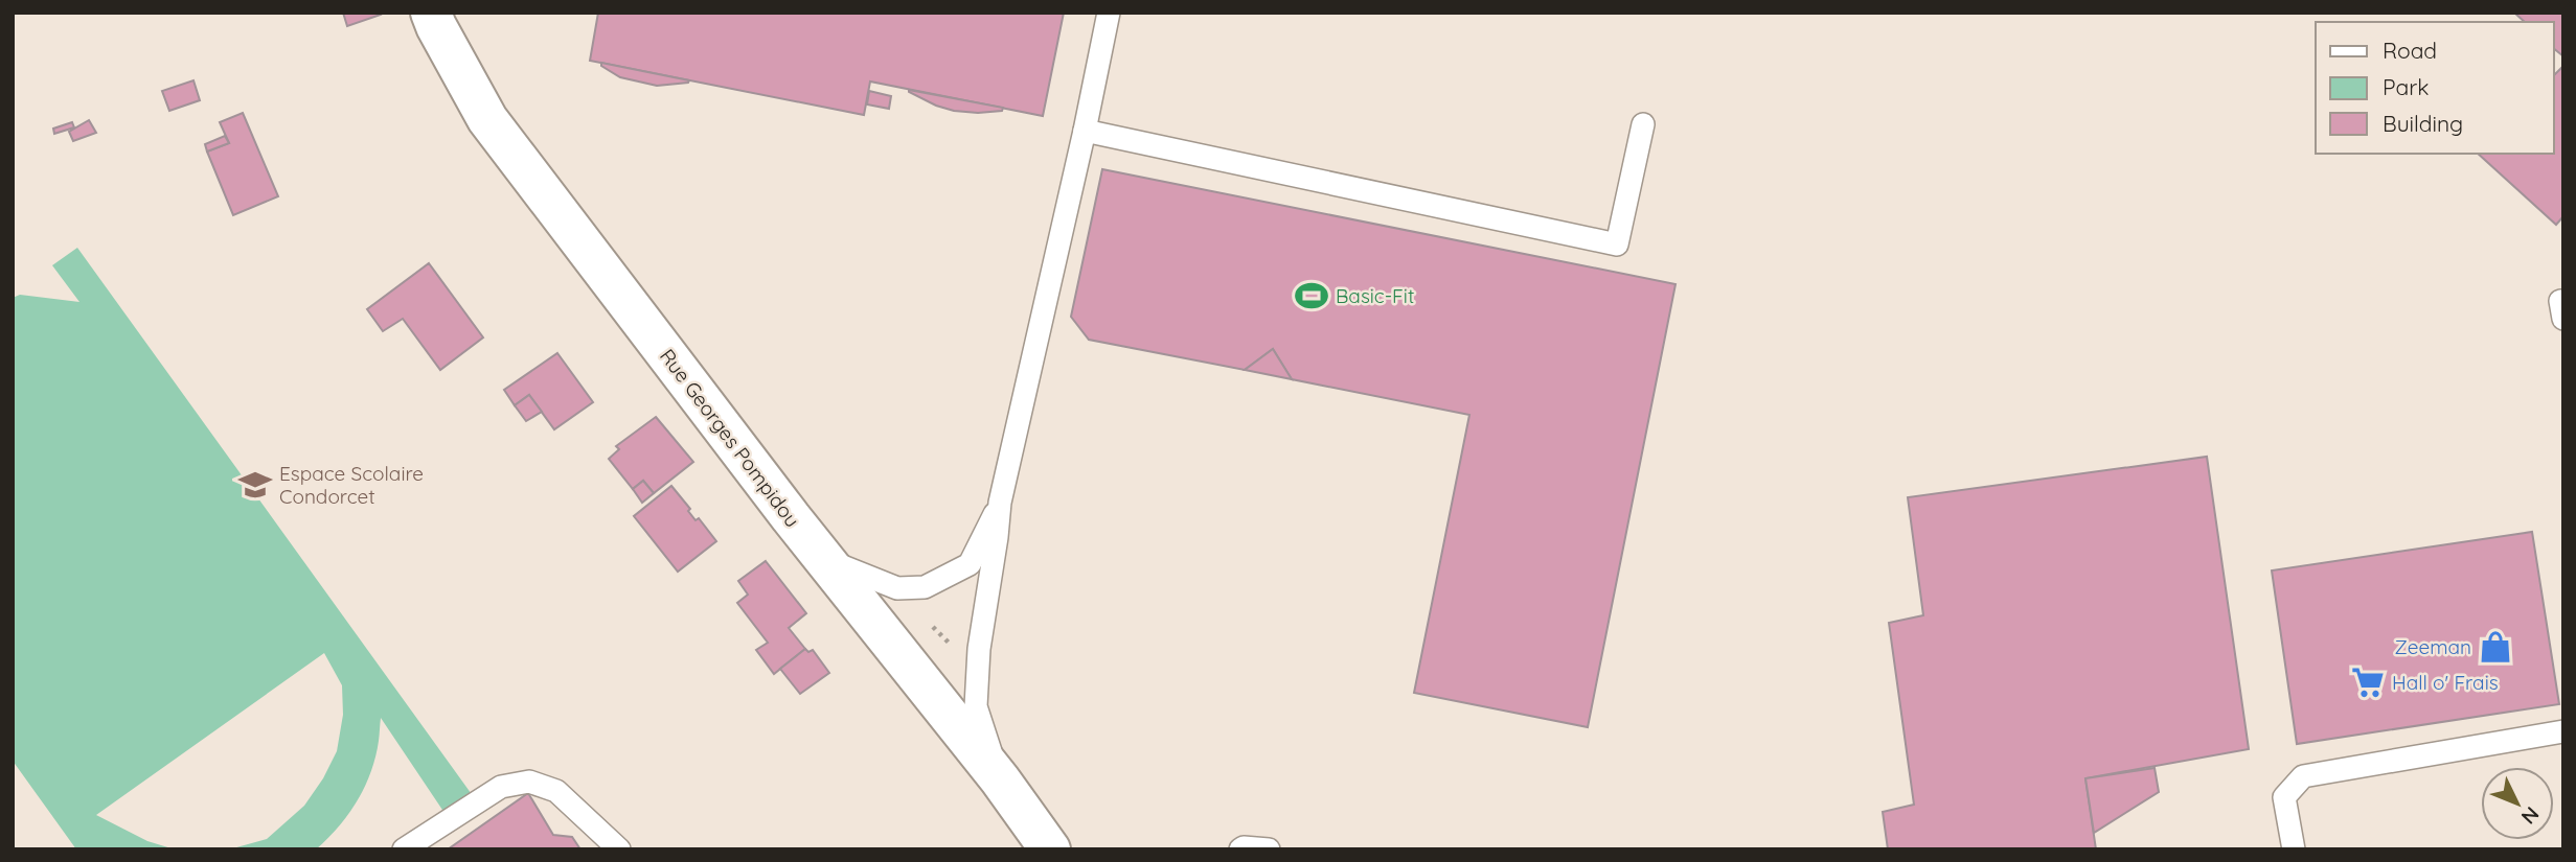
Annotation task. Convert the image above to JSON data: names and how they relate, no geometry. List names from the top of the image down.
{
  "streets": {
    "main road": ["Rue Georges Pompidou"]
  },
  "places": {
    "sports": ["Basic-Fit"],
    "school or university": ["Espace Scolaire Condorcet"],
    "shop": ["Zeeman"],
    "supermarket": ["Hall o' Frais"]
  },
  "legend": ["Road", "Park", "Building"],
  "north": "bottom right"
}
